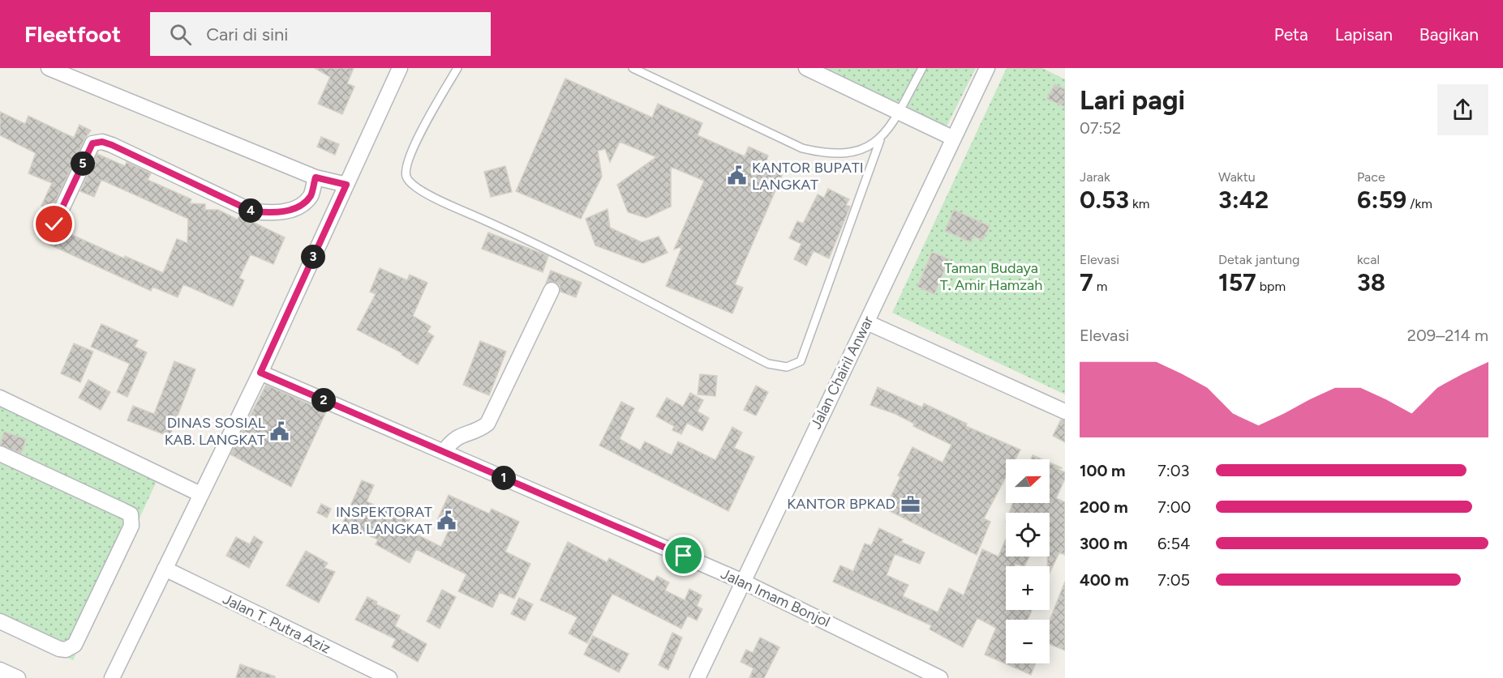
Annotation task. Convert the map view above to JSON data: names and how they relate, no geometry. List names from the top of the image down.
{
  "streets": {
    "street": ["Jalan Chairil Anwar", "Jalan Imam Bonjol", "Jalan T. Putra Aziz"]
  },
  "crossings": [
    ["Jalan Chairil Anwar", "Jalan Imam Bonjol"]
  ],
  "parks": ["Taman Budaya T. Amir Hamzah"],
  "places": {
    "public building": ["KANTOR BUPATI LANGKAT", "DINAS SOSIAL KAB. LANGKAT", "INSPEKTORAT KAB. LANGKAT"],
    "office": ["KANTOR BPKAD"]
  },
  "north": "right",
  "page": {
    "header": "Fleetfoot",
    "search": "Cari di sini",
    "nav": ["Peta", "Lapisan", "Bagikan"],
    "heading": ["Lari pagi", "07:52"],
    "stats": [
      ["Jarak", "0.53 km"],
      ["Waktu", "3:42"],
      ["Pace", "6:59 /km"],
      ["Elevasi", "7 m"],
      ["Detak jantung", "157 bpm"],
      ["kcal", "38"]
    ],
    "pins": [
      "5",
      "4",
      "3",
      "2",
      "1"
    ],
    "chart": ["Elevasi", "209–214 m"],
    "list": [
      {
        "name": "100 m",
        "note": "7:03"
      },
      {
        "name": "200 m",
        "note": "7:00"
      },
      {
        "name": "300 m",
        "note": "6:54"
      },
      {
        "name": "400 m",
        "note": "7:05"
      }
    ],
    "map_buttons": ["+", "−"]
  }
}
